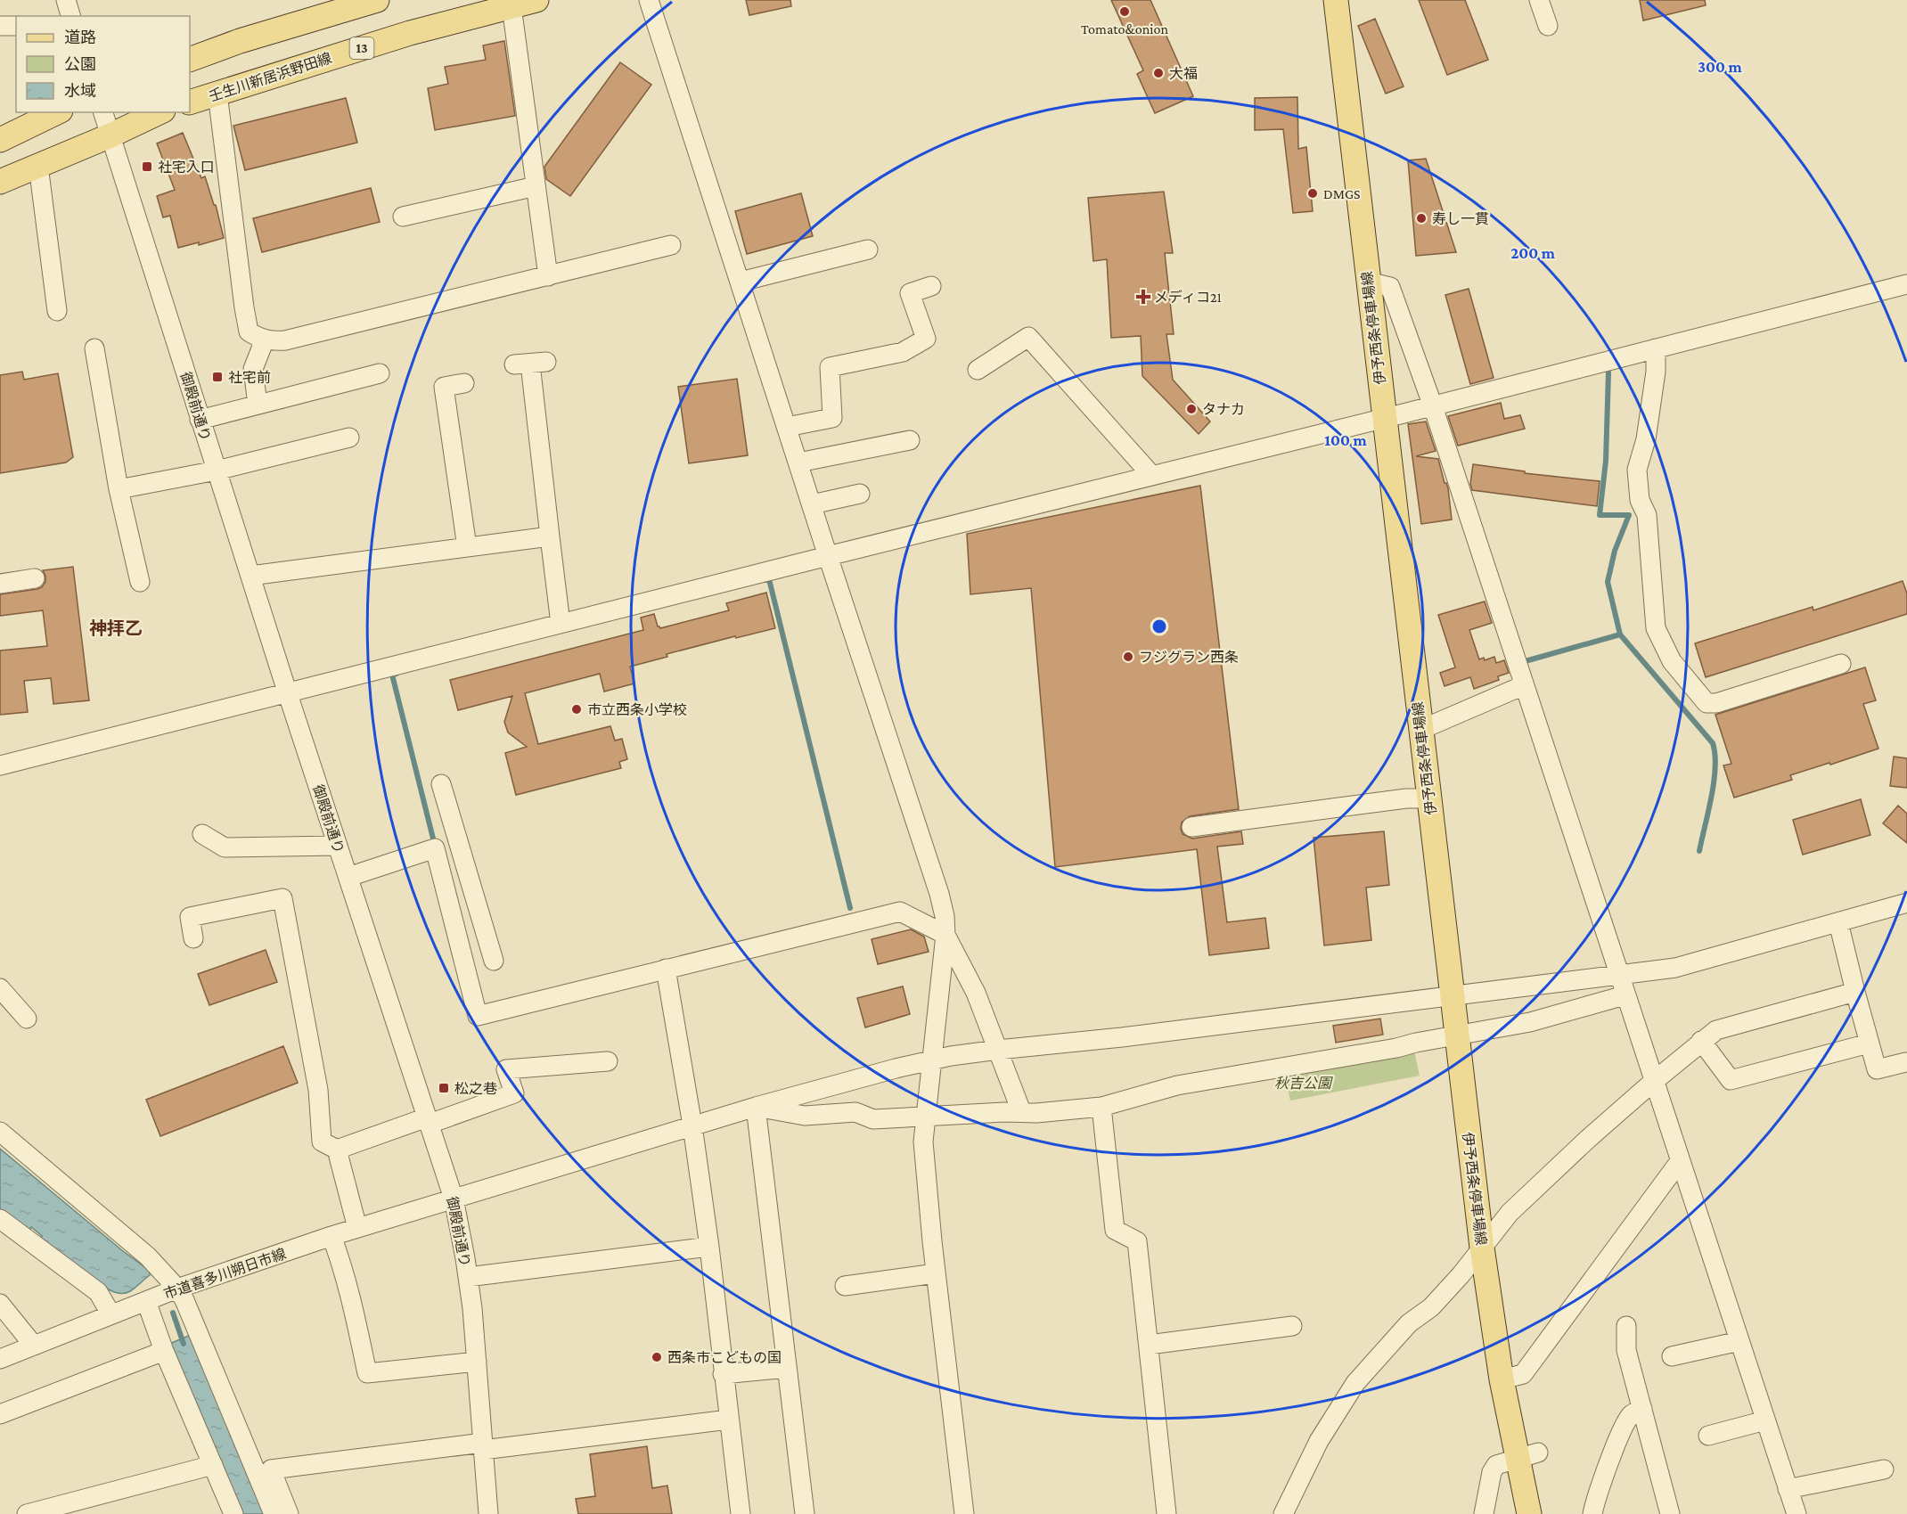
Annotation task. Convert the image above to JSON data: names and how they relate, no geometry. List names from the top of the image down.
{
  "streets": {
    "main road": ["13", "壬生川新居浜野田線", "伊予西条停車場線"],
    "street": ["御殿前通り", "市道喜多川朔日市線"]
  },
  "crossings": [
    ["伊予西条停車場線", "市道喜多川朔日市線"],
    ["御殿前通り", "市道喜多川朔日市線"]
  ],
  "districts": ["神拝乙"],
  "parks": ["秋吉公園"],
  "places": {
    "other": [
      "Tomato&onion",
      "大福",
      "DMGS",
      "寿し一貫",
      "タナカ",
      "フジグラン西条",
      "市立西条小学校",
      "西条市こどもの国"
    ],
    "transit": ["社宅入口", "社宅前", "松之巷"],
    "health": ["メディコ21"]
  },
  "legend": ["道路", "公園", "水域"],
  "rings": ["300 m", "200 m", "100 m"]
}
